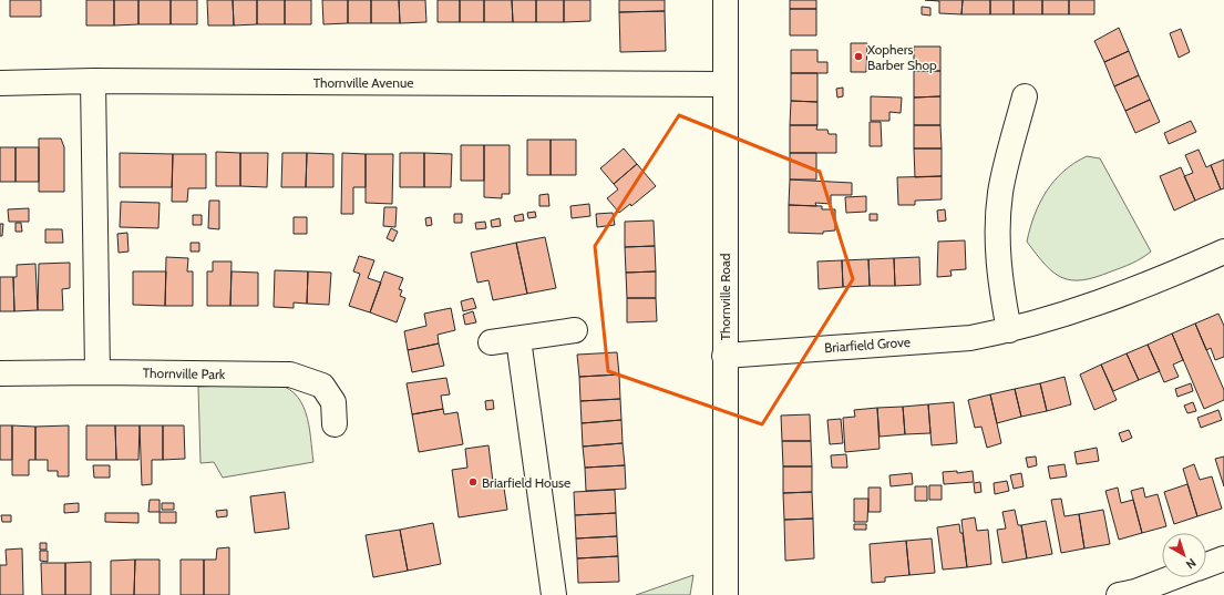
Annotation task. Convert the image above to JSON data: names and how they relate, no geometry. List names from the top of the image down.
{
  "streets": {
    "street": [
      "Thornville Avenue",
      "Thornville Road",
      "Briarfield Grove",
      "Thornville Park"
    ]
  },
  "crossings": [
    ["Thornville Avenue", "Thornville Road"],
    ["Thornville Road", "Briarfield Grove"]
  ],
  "places": ["Xophers Barber Shop", "Briarfield House"],
  "north": "bottom right"
}
